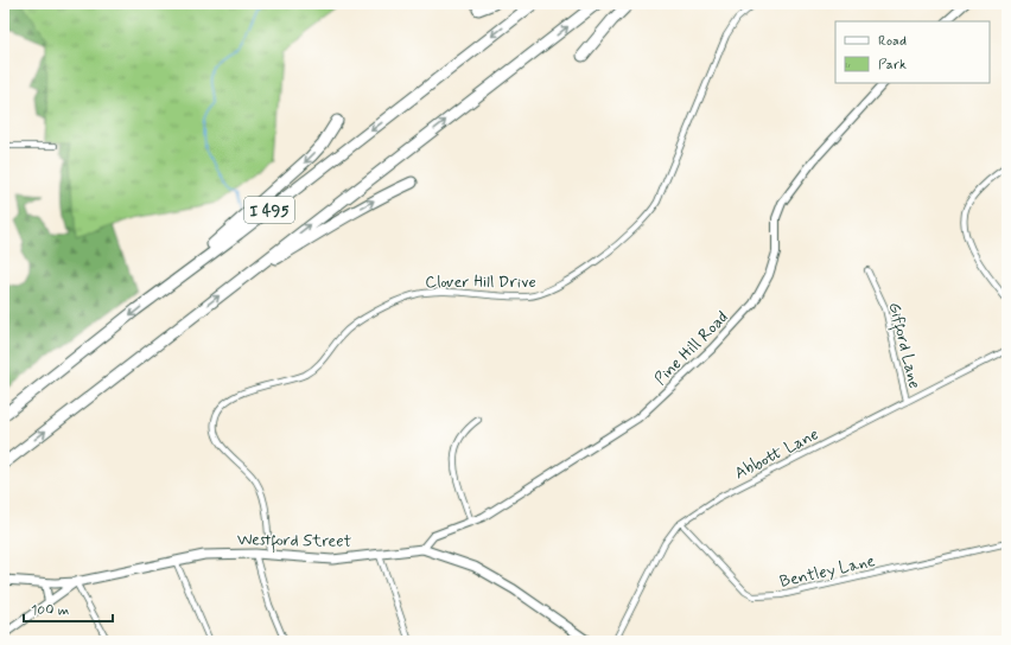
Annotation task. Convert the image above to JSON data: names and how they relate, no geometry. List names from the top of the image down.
{
  "streets": {
    "highway": ["I 495"],
    "main road": ["Westford Street"],
    "street": [
      "Clover Hill Drive",
      "Gifford Lane",
      "Pine Hill Road",
      "Abbott Lane",
      "Bentley Lane"
    ]
  },
  "crossings": [
    ["Clover Hill Drive", "Westford Street"],
    ["Gifford Lane", "Abbott Lane"],
    ["Pine Hill Road", "Westford Street"],
    ["Abbott Lane", "Bentley Lane"]
  ],
  "legend": ["Road", "Park"],
  "scale_bar": "100 m"
}
